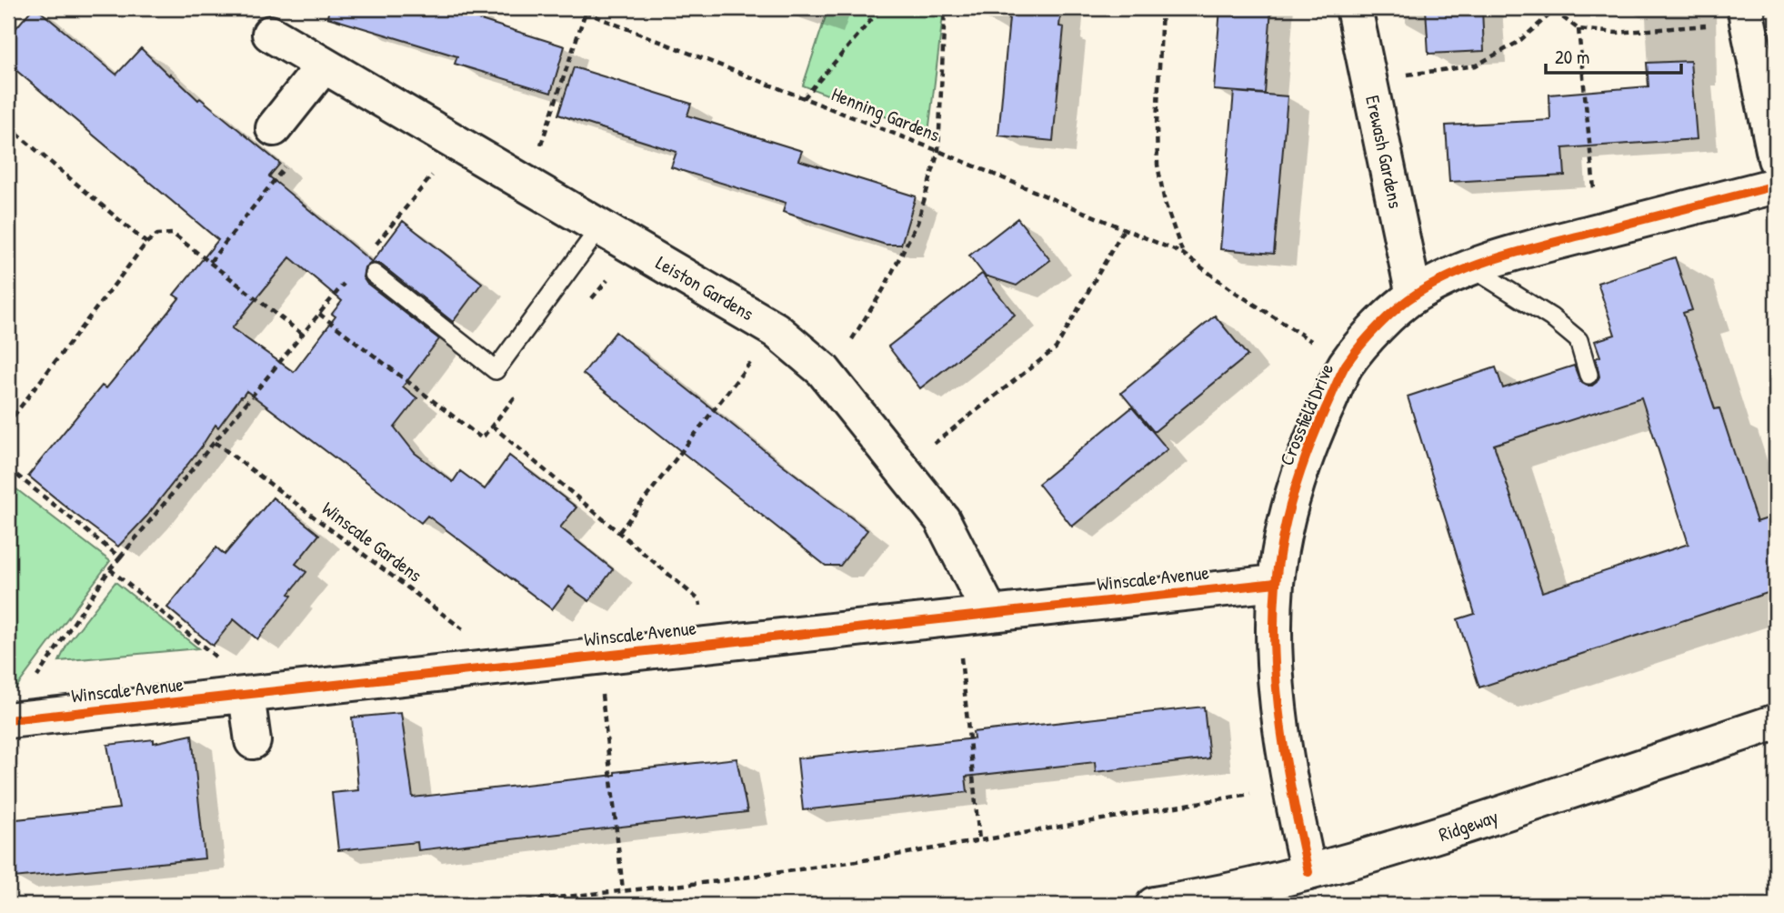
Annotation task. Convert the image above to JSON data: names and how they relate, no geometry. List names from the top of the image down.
{
  "streets": {
    "street": [
      "Erewash Gardens",
      "Leiston Gardens",
      "Crossfield Drive",
      "Winscale Avenue",
      "Ridgeway"
    ],
    "path": ["Henning Gardens", "Winscale Gardens"]
  },
  "crossings": [
    ["Erewash Gardens", "Crossfield Drive"],
    ["Leiston Gardens", "Winscale Avenue"],
    ["Crossfield Drive", "Winscale Avenue"],
    ["Crossfield Drive", "Ridgeway"],
    ["Winscale Gardens", "Winscale Avenue"]
  ],
  "scale_bar": "20 m"
}
